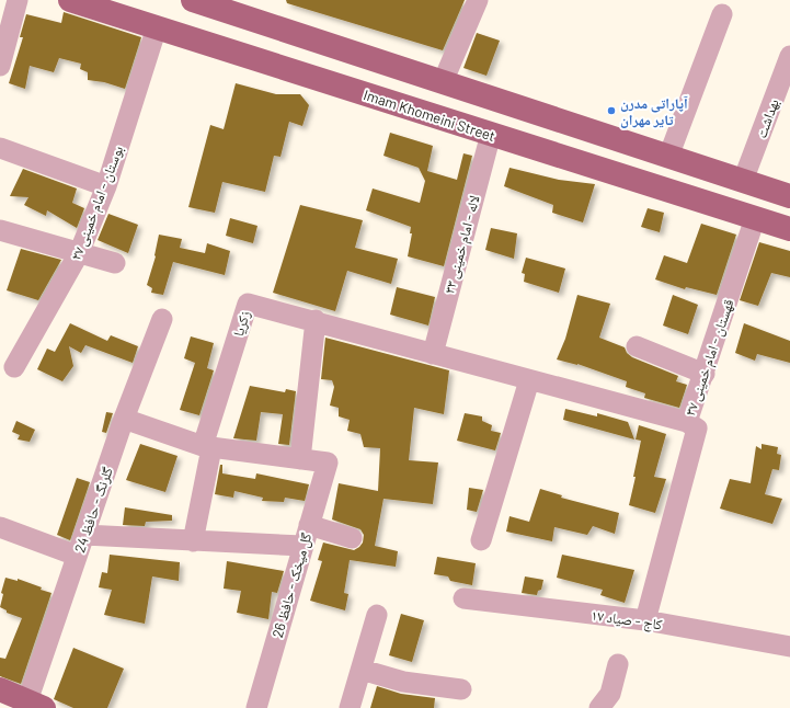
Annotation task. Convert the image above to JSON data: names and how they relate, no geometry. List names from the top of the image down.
{
  "streets": {
    "main road": ["Imam Khomeini Street"],
    "street": [
      "بهداشت",
      "بوستان - امام خمینی ۲۷",
      "لاله - امام خمینی ۳۳",
      "زکریا",
      "قهستان - امام خمینی ۳۷",
      "گلرنگ - حافظ 24",
      "گل میخک - حافظ 26",
      "کاج - صیاد ۱۷"
    ]
  },
  "crossings": [
    ["Imam Khomeini Street", "بوستان - امام خمینی ۲۷"],
    ["Imam Khomeini Street", "لاله - امام خمینی ۳۳"],
    ["Imam Khomeini Street", "قهستان - امام خمینی ۳۷"],
    ["لاله - امام خمینی ۳۳", "زکریا"],
    ["زکریا", "قهستان - امام خمینی ۳۷"],
    ["قهستان - امام خمینی ۳۷", "کاج - صیاد ۱۷"]
  ],
  "places": ["آپاراتی مدرن تایر مهران"]
}
